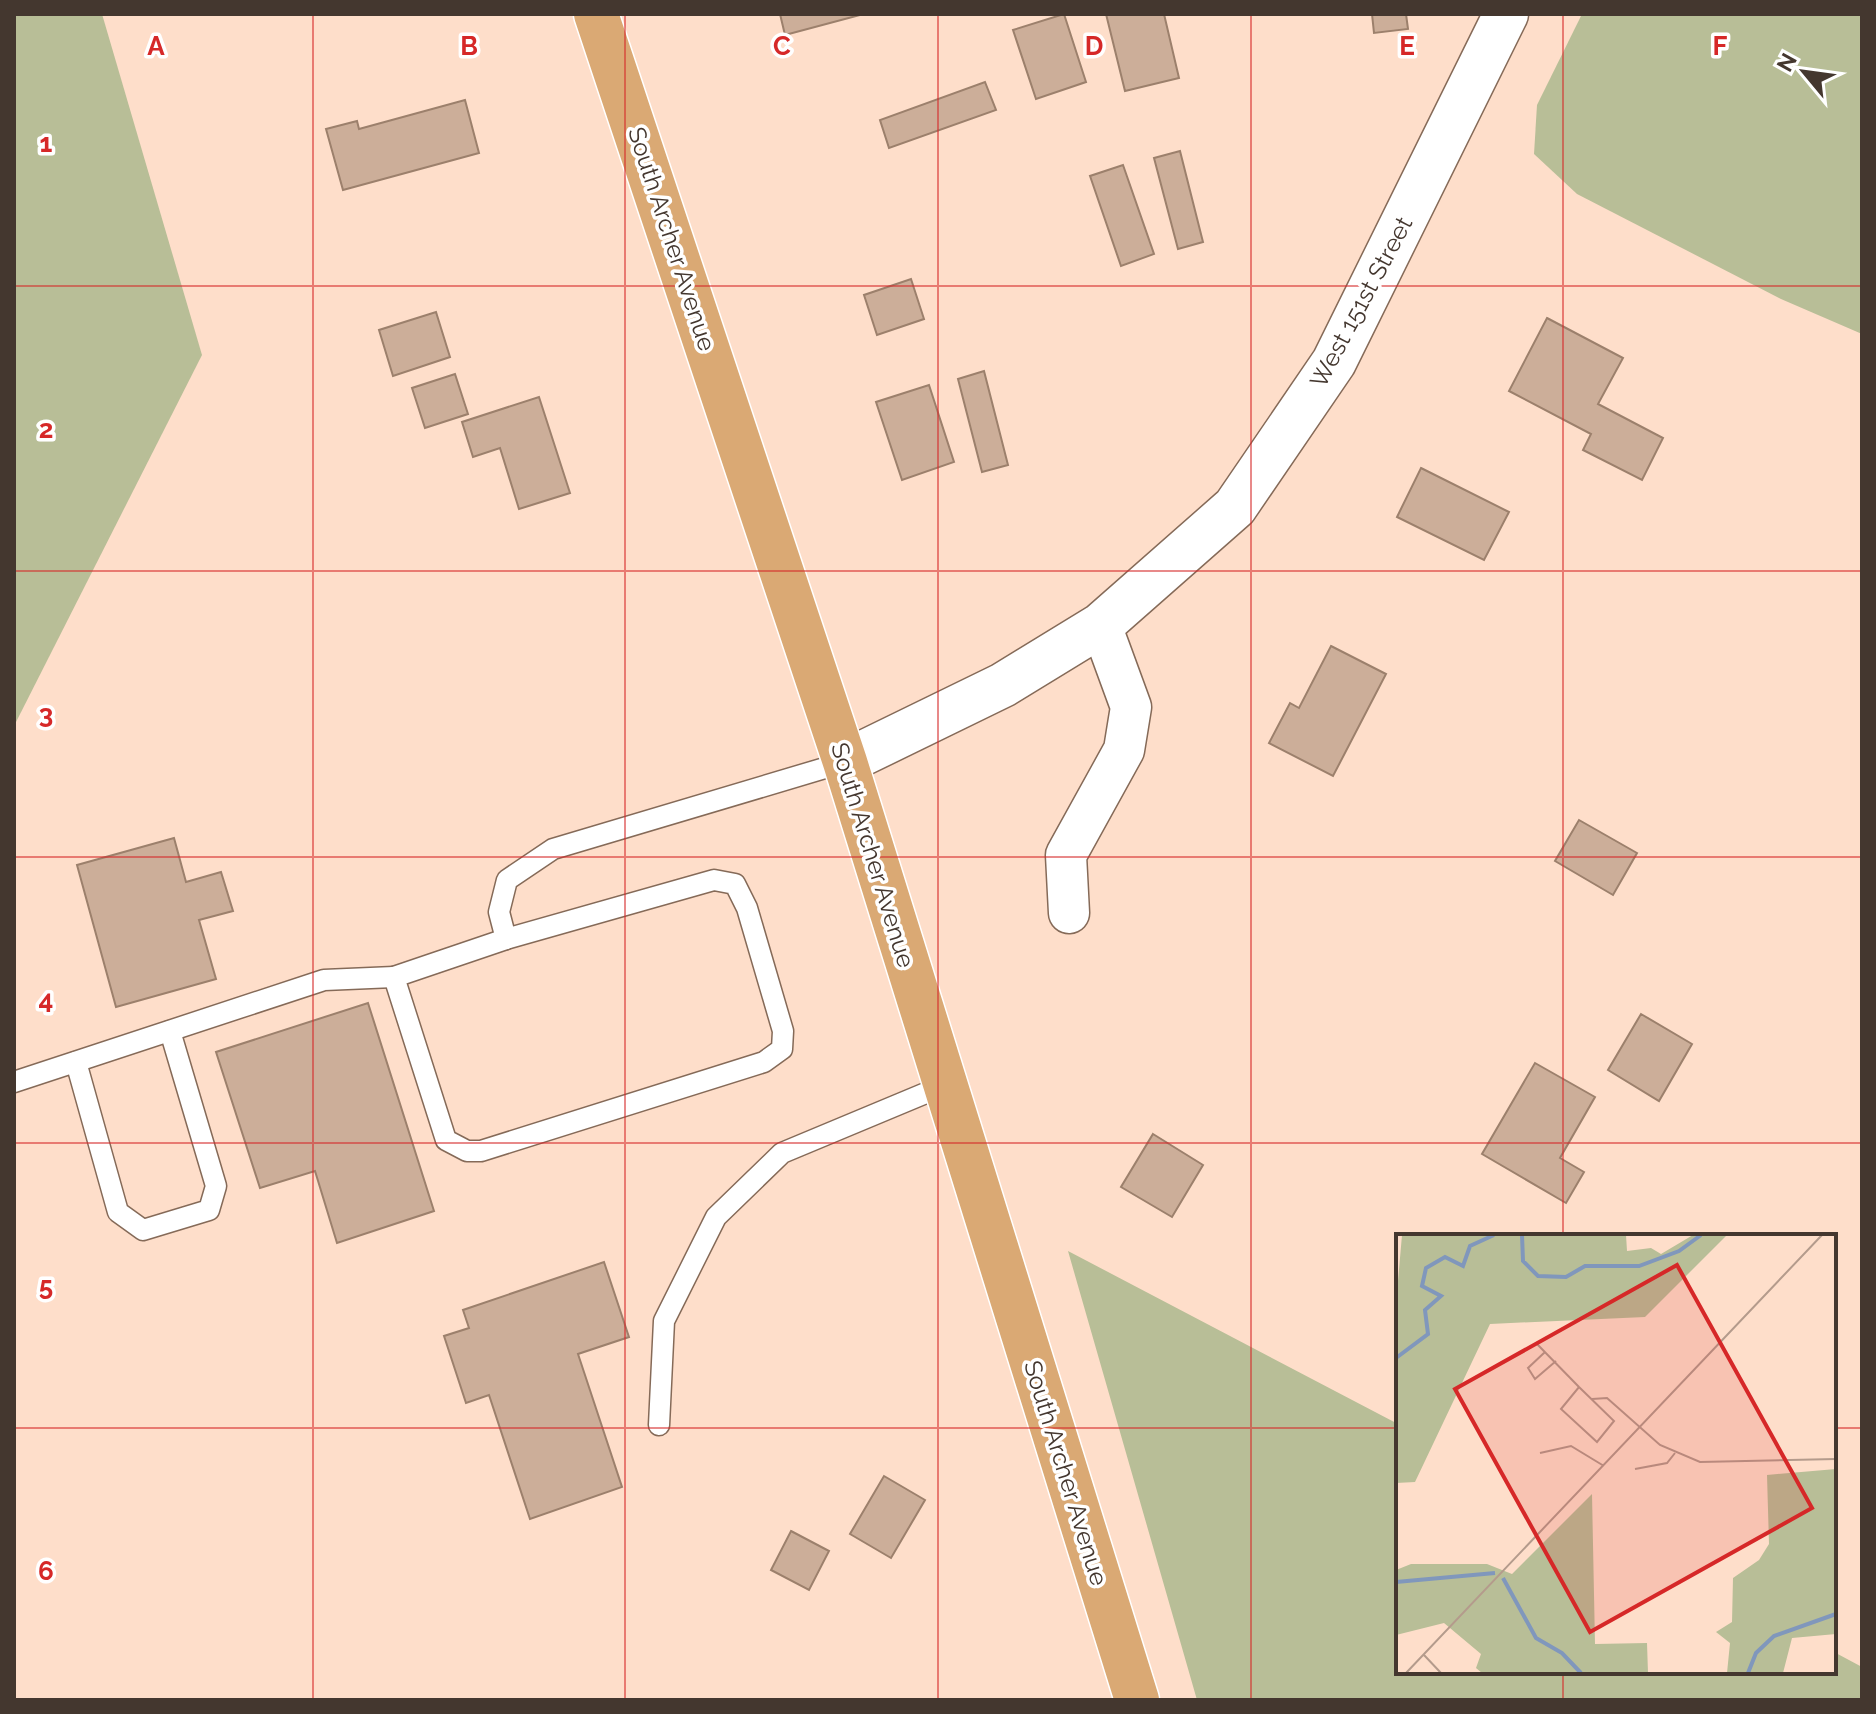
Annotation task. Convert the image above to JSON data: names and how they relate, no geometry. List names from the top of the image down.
{
  "streets": {
    "main road": ["South Archer Avenue"],
    "street": ["West 151st Street"]
  },
  "crossings": [
    ["South Archer Avenue", "West 151st Street"]
  ],
  "north": "top left",
  "grid": {
    "columns": [
      "A",
      "B",
      "C",
      "D",
      "E",
      "F"
    ],
    "rows": [
      "1",
      "2",
      "3",
      "4",
      "5",
      "6"
    ]
  }
}
